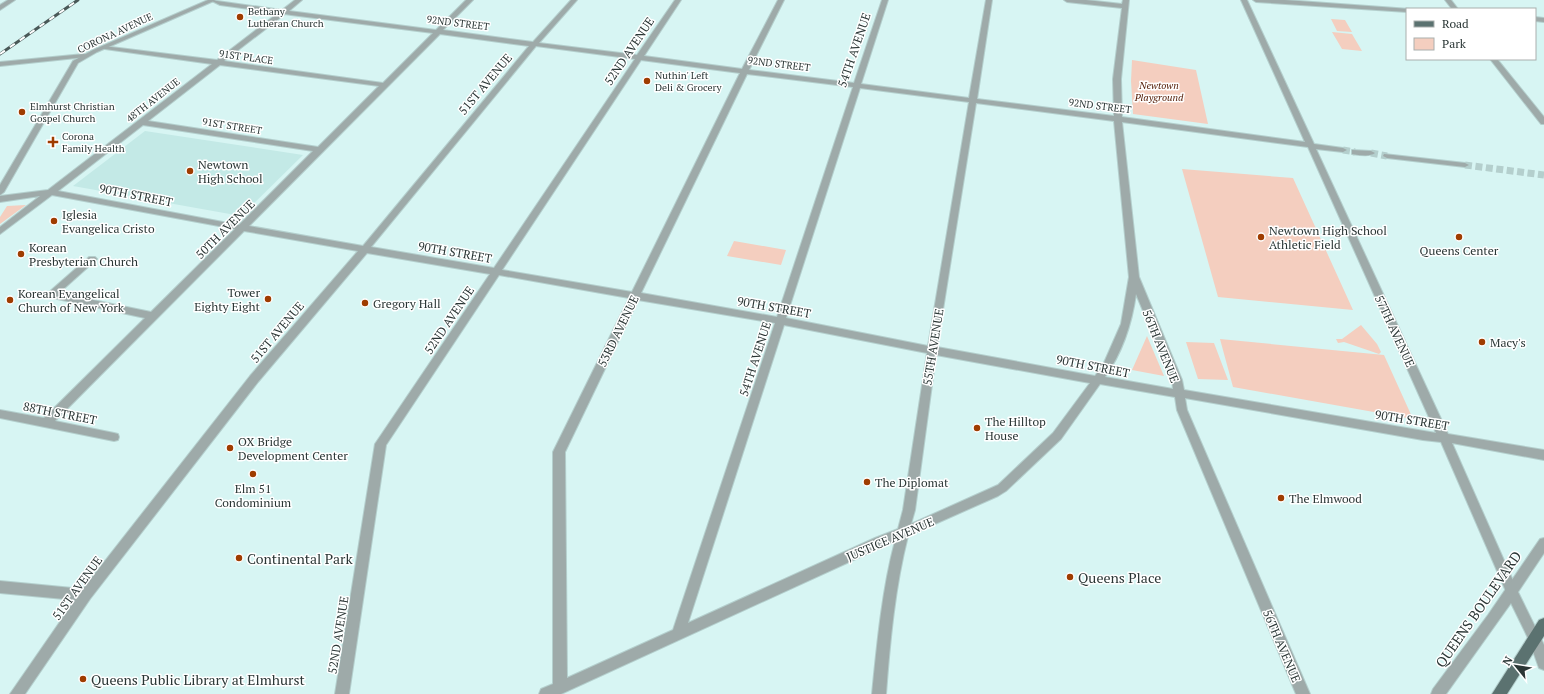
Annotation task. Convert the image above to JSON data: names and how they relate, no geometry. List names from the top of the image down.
{
  "streets": {
    "street": [
      "92ND STREET",
      "CORONA AVENUE",
      "54TH AVENUE",
      "52ND AVENUE",
      "91ST PLACE",
      "51ST AVENUE",
      "48TH AVENUE",
      "91ST STREET",
      "90TH STREET",
      "50TH AVENUE",
      "53RD AVENUE",
      "57TH AVENUE",
      "56TH AVENUE",
      "55TH AVENUE",
      "88TH STREET",
      "JUSTICE AVENUE",
      "QUEENS BOULEVARD"
    ]
  },
  "crossings": [
    ["92ND STREET", "CORONA AVENUE"],
    ["92ND STREET", "54TH AVENUE"],
    ["92ND STREET", "52ND AVENUE"],
    ["92ND STREET", "51ST AVENUE"],
    ["92ND STREET", "48TH AVENUE"],
    ["92ND STREET", "50TH AVENUE"],
    ["92ND STREET", "53RD AVENUE"],
    ["92ND STREET", "57TH AVENUE"],
    ["92ND STREET", "56TH AVENUE"],
    ["92ND STREET", "55TH AVENUE"],
    ["CORONA AVENUE", "91ST PLACE"],
    ["54TH AVENUE", "90TH STREET"],
    ["54TH AVENUE", "JUSTICE AVENUE"],
    ["52ND AVENUE", "90TH STREET"],
    ["91ST PLACE", "48TH AVENUE"],
    ["91ST PLACE", "50TH AVENUE"],
    ["51ST AVENUE", "90TH STREET"],
    ["48TH AVENUE", "91ST STREET"],
    ["48TH AVENUE", "90TH STREET"],
    ["91ST STREET", "50TH AVENUE"],
    ["90TH STREET", "50TH AVENUE"],
    ["90TH STREET", "53RD AVENUE"],
    ["90TH STREET", "57TH AVENUE"],
    ["90TH STREET", "56TH AVENUE"],
    ["90TH STREET", "55TH AVENUE"],
    ["90TH STREET", "JUSTICE AVENUE"],
    ["50TH AVENUE", "88TH STREET"],
    ["53RD AVENUE", "JUSTICE AVENUE"],
    ["57TH AVENUE", "QUEENS BOULEVARD"],
    ["56TH AVENUE", "JUSTICE AVENUE"],
    ["55TH AVENUE", "JUSTICE AVENUE"]
  ],
  "parks": ["Newtown Playground"],
  "places": {
    "other": [
      "Bethany Lutheran Church",
      "Nuthin' Left Deli & Grocery",
      "Elmhurst Christian Gospel Church",
      "Newtown High School",
      "Iglesia Evangelica Cristo",
      "Newtown High School Athletic Field",
      "Queens Center",
      "Korean Presbyterian Church",
      "Tower Eighty Eight",
      "Korean Evangelical Church of New York",
      "Gregory Hall",
      "Macy's",
      "The Hilltop House",
      "OX Bridge Development Center",
      "Elm 51 Condominium",
      "The Diplomat",
      "The Elmwood",
      "Continental Park",
      "Queens Place",
      "Queens Public Library at Elmhurst"
    ],
    "health": ["Corona Family Health"]
  },
  "legend": ["Road", "Park"],
  "north": "top left"
}
